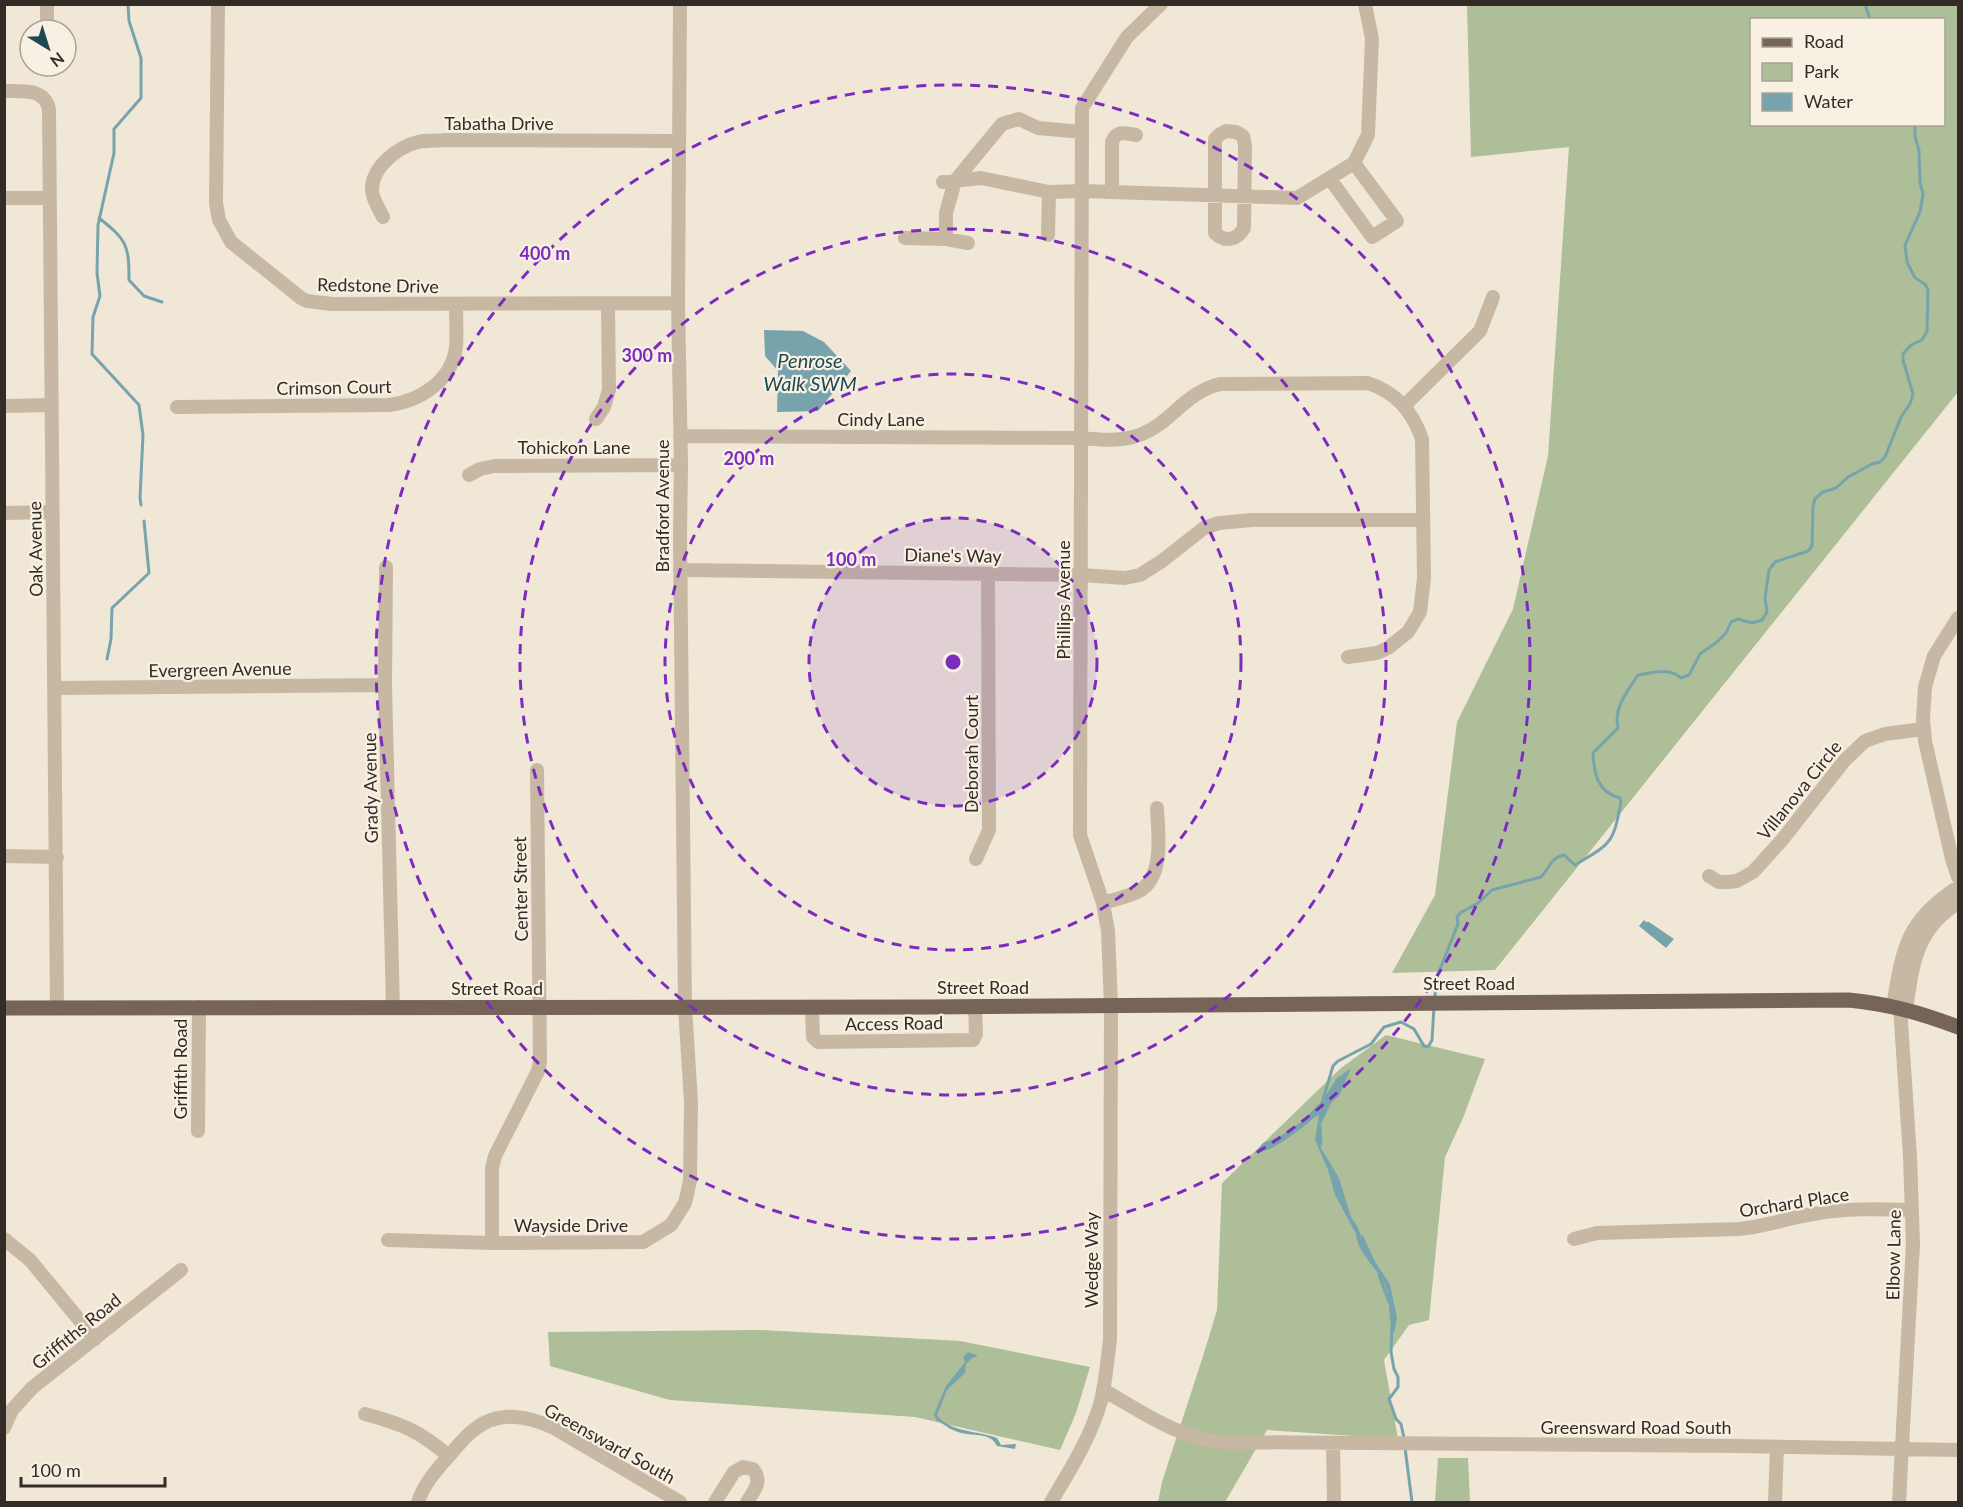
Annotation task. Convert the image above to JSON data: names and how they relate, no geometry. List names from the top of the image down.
{
  "streets": {
    "main road": ["Street Road"],
    "street": [
      "Tabatha Drive",
      "Redstone Drive",
      "Crimson Court",
      "Cindy Lane",
      "Tohickon Lane",
      "Bradford Avenue",
      "Oak Avenue",
      "Diane's Way",
      "Phillips Avenue",
      "Evergreen Avenue",
      "Deborah Court",
      "Grady Avenue",
      "Villanova Circle",
      "Center Street",
      "Access Road",
      "Griffith Road",
      "Orchard Place",
      "Wayside Drive",
      "Elbow Lane",
      "Wedge Way",
      "Griffiths Road",
      "Greensward Road South",
      "Greensward South"
    ]
  },
  "crossings": [
    ["Tabatha Drive", "Bradford Avenue"],
    ["Redstone Drive", "Crimson Court"],
    ["Redstone Drive", "Bradford Avenue"],
    ["Cindy Lane", "Bradford Avenue"],
    ["Cindy Lane", "Phillips Avenue"],
    ["Tohickon Lane", "Bradford Avenue"],
    ["Bradford Avenue", "Diane's Way"],
    ["Bradford Avenue", "Street Road"],
    ["Bradford Avenue", "Wayside Drive"],
    ["Oak Avenue", "Evergreen Avenue"],
    ["Oak Avenue", "Street Road"],
    ["Diane's Way", "Phillips Avenue"],
    ["Diane's Way", "Deborah Court"],
    ["Phillips Avenue", "Street Road"],
    ["Phillips Avenue", "Wedge Way"],
    ["Evergreen Avenue", "Grady Avenue"],
    ["Grady Avenue", "Street Road"],
    ["Center Street", "Street Road"],
    ["Center Street", "Wayside Drive"],
    ["Street Road", "Access Road"],
    ["Street Road", "Griffith Road"],
    ["Street Road", "Wayside Drive"],
    ["Street Road", "Elbow Lane"],
    ["Street Road", "Wedge Way"],
    ["Orchard Place", "Elbow Lane"],
    ["Elbow Lane", "Greensward Road South"],
    ["Wedge Way", "Greensward Road South"]
  ],
  "water": ["Penrose Walk SWM"],
  "legend": ["Road", "Park", "Water"],
  "scale_bar": "100 m",
  "north": "bottom right",
  "rings": [
    "400 m",
    "300 m",
    "200 m",
    "100 m"
  ]
}
